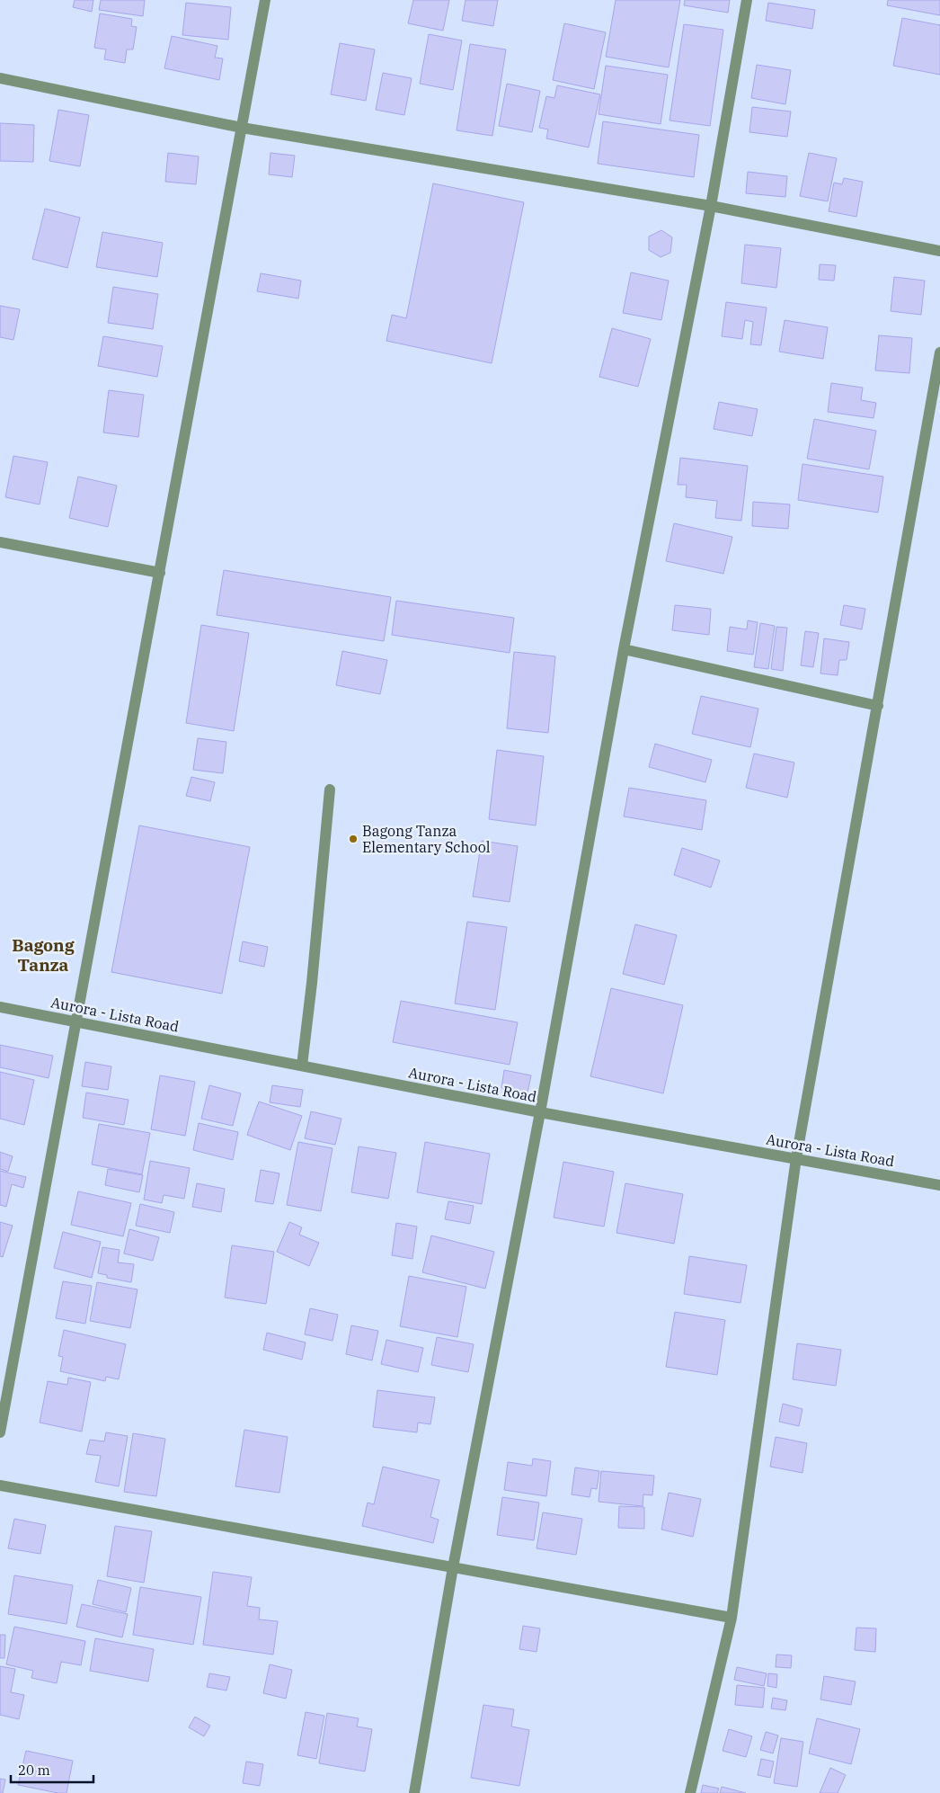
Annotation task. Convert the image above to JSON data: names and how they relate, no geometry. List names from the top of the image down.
{
  "streets": {
    "street": ["Aurora - Lista Road"]
  },
  "districts": ["Bagong Tanza"],
  "places": ["Bagong Tanza Elementary School"],
  "scale_bar": "20 m"
}
